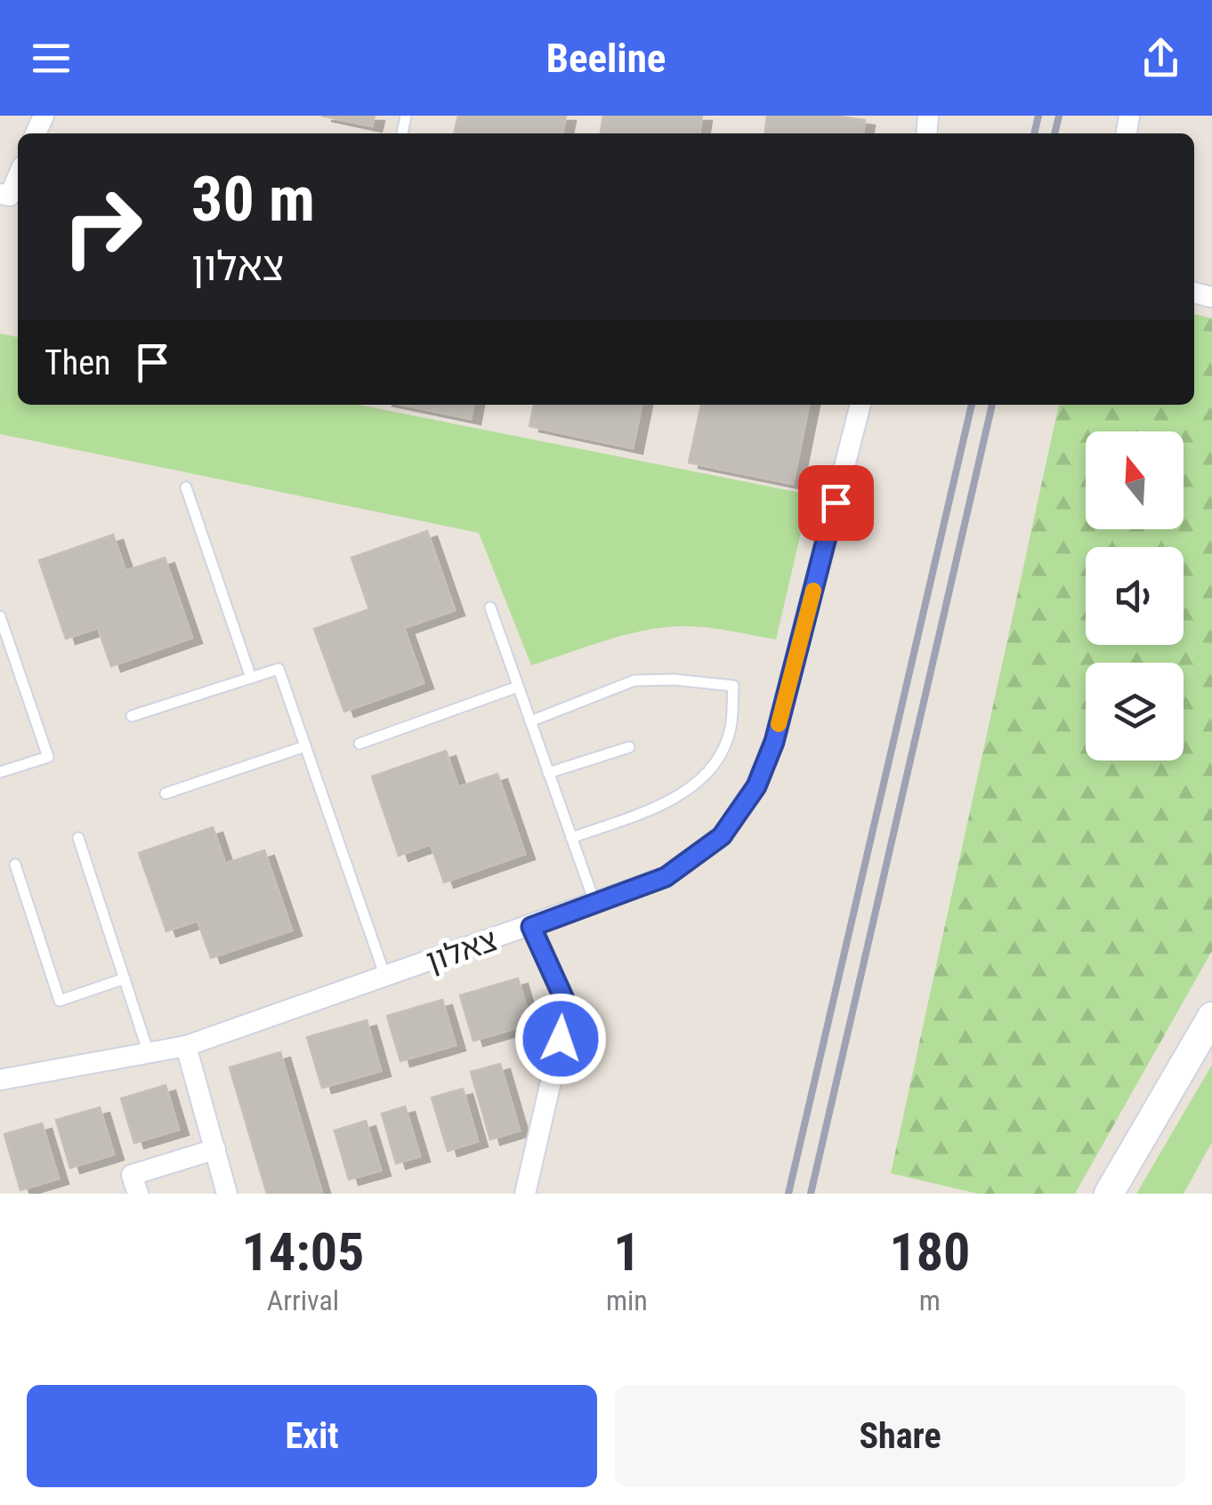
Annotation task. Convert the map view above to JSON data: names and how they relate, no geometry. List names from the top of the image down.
{
  "streets": {
    "street": ["צאלון"]
  },
  "north": "top",
  "page": {
    "header": "Beeline",
    "turn": ["30 m", "צאלון"],
    "then": "Then",
    "eta": [
      "14:05",
      "Arrival",
      "1",
      "min",
      "180",
      "m"
    ],
    "buttons": ["Exit", "Share"]
  }
}
